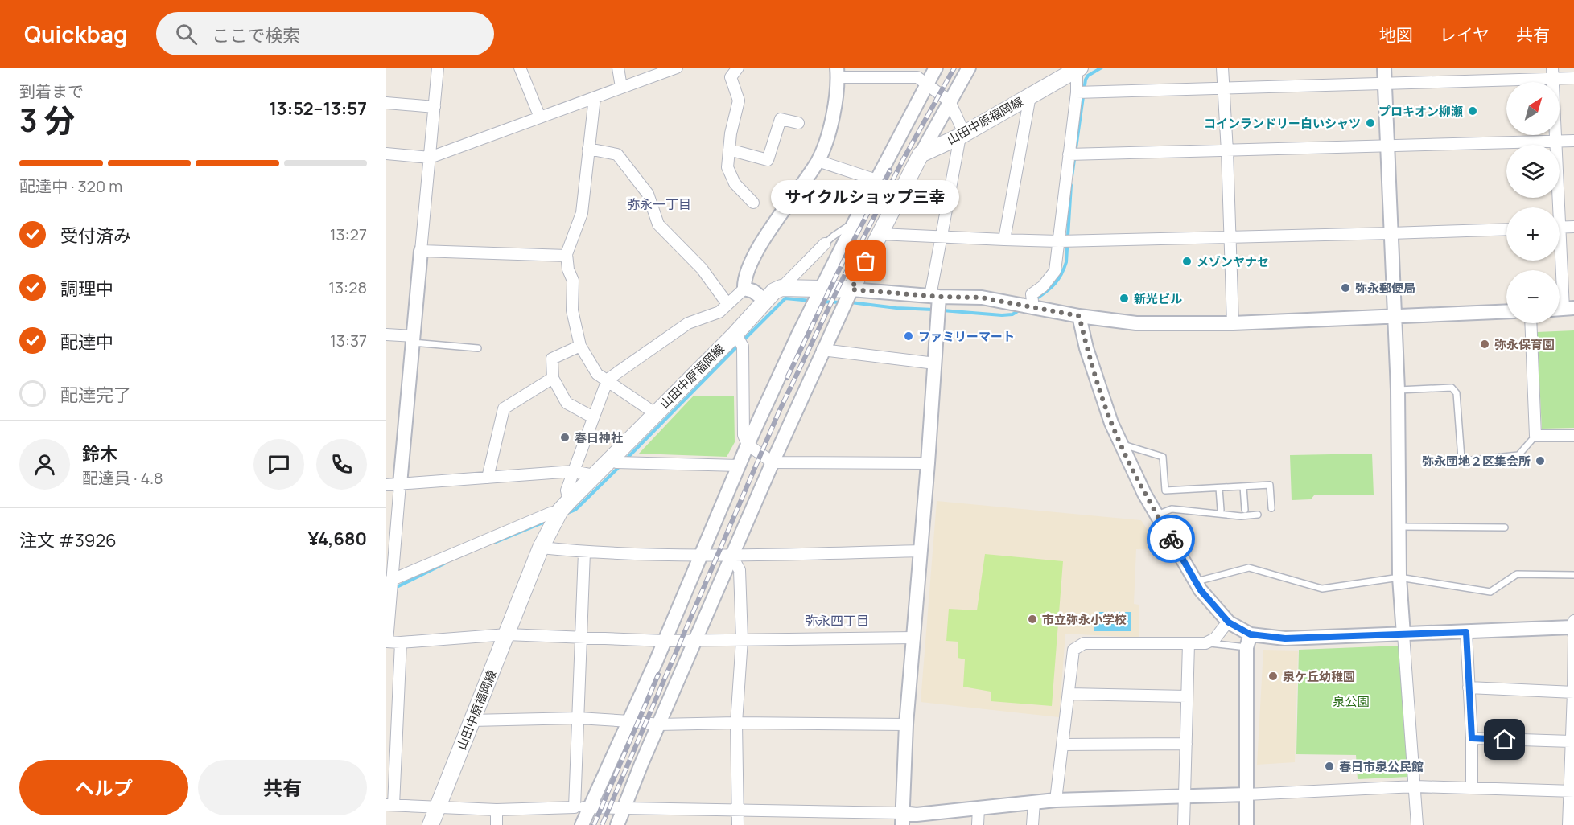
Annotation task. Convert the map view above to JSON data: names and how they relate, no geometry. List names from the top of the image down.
{
  "streets": {
    "main road": ["山田中原福岡線"]
  },
  "districts": ["弥永一丁目", "弥永四丁目"],
  "parks": ["泉公園"],
  "places": [
    "プロキオン柳瀬",
    "コインランドリー白いシャツ",
    "サイクルショップ三幸",
    "メゾンヤナセ",
    "弥永郵便局",
    "新光ビル",
    "ファミリーマート",
    "弥永保育園",
    "春日神社",
    "弥永団地２区集会所",
    "市立弥永小学校",
    "泉ケ丘幼稚園",
    "春日市泉公民館"
  ],
  "north": "top right",
  "page": {
    "header": "Quickbag",
    "search": "ここで検索",
    "nav": ["地図", "レイヤ", "共有"],
    "heading": ["3 分", "到着まで", "13:52–13:57"],
    "panel": [
      "鈴木",
      "配達員 · 4.8",
      "注文 #3926",
      "¥4,680"
    ],
    "map_buttons": ["+", "−"],
    "bar": "配達中 · 320 m",
    "bubble": "サイクルショップ三幸",
    "list": [
      ["受付済み", "13:27"],
      ["調理中", "13:28"],
      ["配達中", "13:37"],
      "配達完了"
    ],
    "buttons": ["ヘルプ", "共有"]
  }
}
